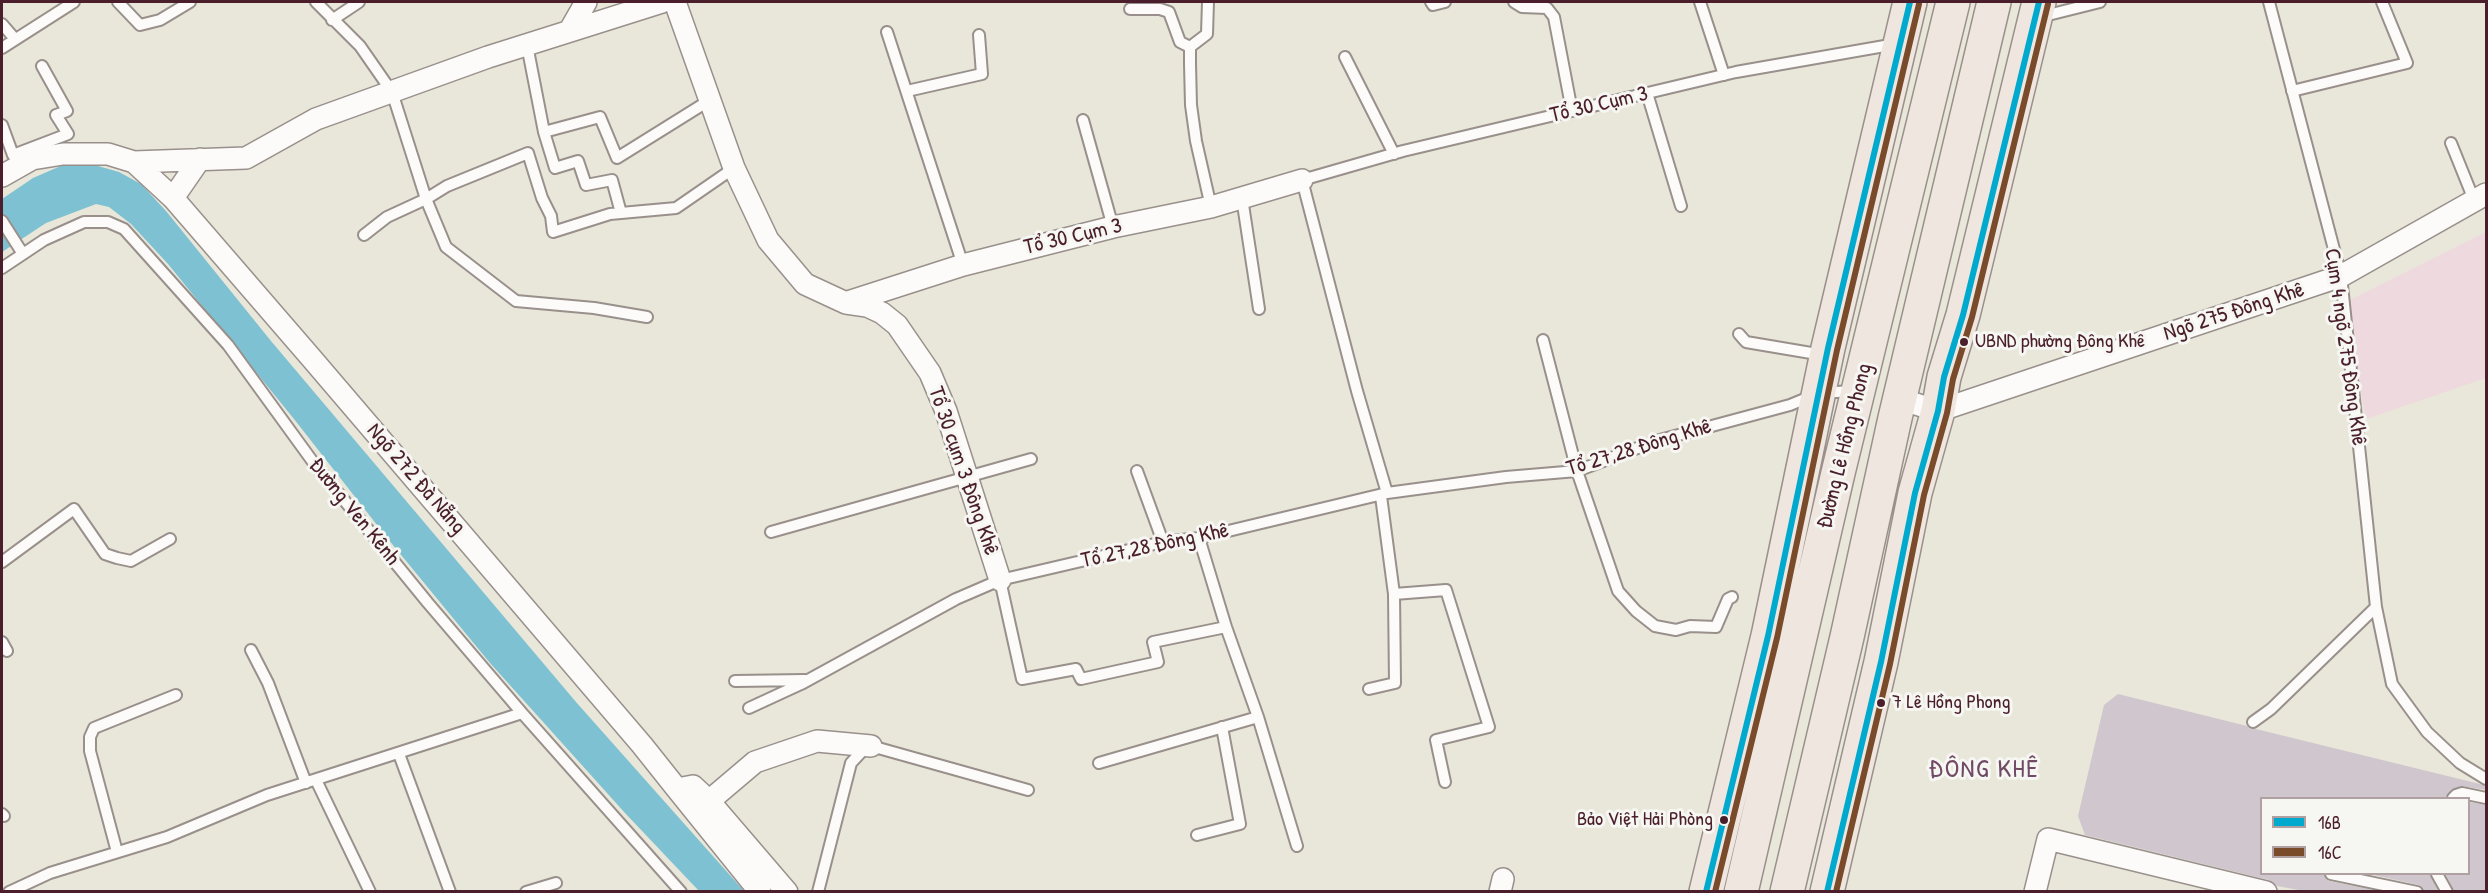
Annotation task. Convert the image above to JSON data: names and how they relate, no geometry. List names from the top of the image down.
{
  "streets": {
    "main road": ["Đường Lê Hồng Phong"],
    "street": [
      "Tổ 30 Cụm 3",
      "Ngõ 275 Đông Khê",
      "Tổ 30 cụm 3 Đông Khê",
      "Ngõ 272 Đà Nẵng"
    ],
    "lane": ["Cụm 4 ngõ 275 Đông Khê", "Tổ 27,28 Đông Khê", "Đường Ven Kênh"]
  },
  "crossings": [
    ["Tổ 30 Cụm 3", "Đường Lê Hồng Phong"],
    ["Tổ 30 Cụm 3", "Tổ 30 cụm 3 Đông Khê"],
    ["Ngõ 275 Đông Khê", "Cụm 4 ngõ 275 Đông Khê"],
    ["Đường Lê Hồng Phong", "Tổ 27,28 Đông Khê"],
    ["Tổ 27,28 Đông Khê", "Tổ 30 cụm 3 Đông Khê"]
  ],
  "districts": ["ĐÔNG KHÊ"],
  "places": ["UBND phường Đông Khê", "7 Lê Hồng Phong", "Bảo Việt Hải Phòng"],
  "lines": ["transit line 16B", "transit line 16C"],
  "legend": ["16B", "16C"]
}
